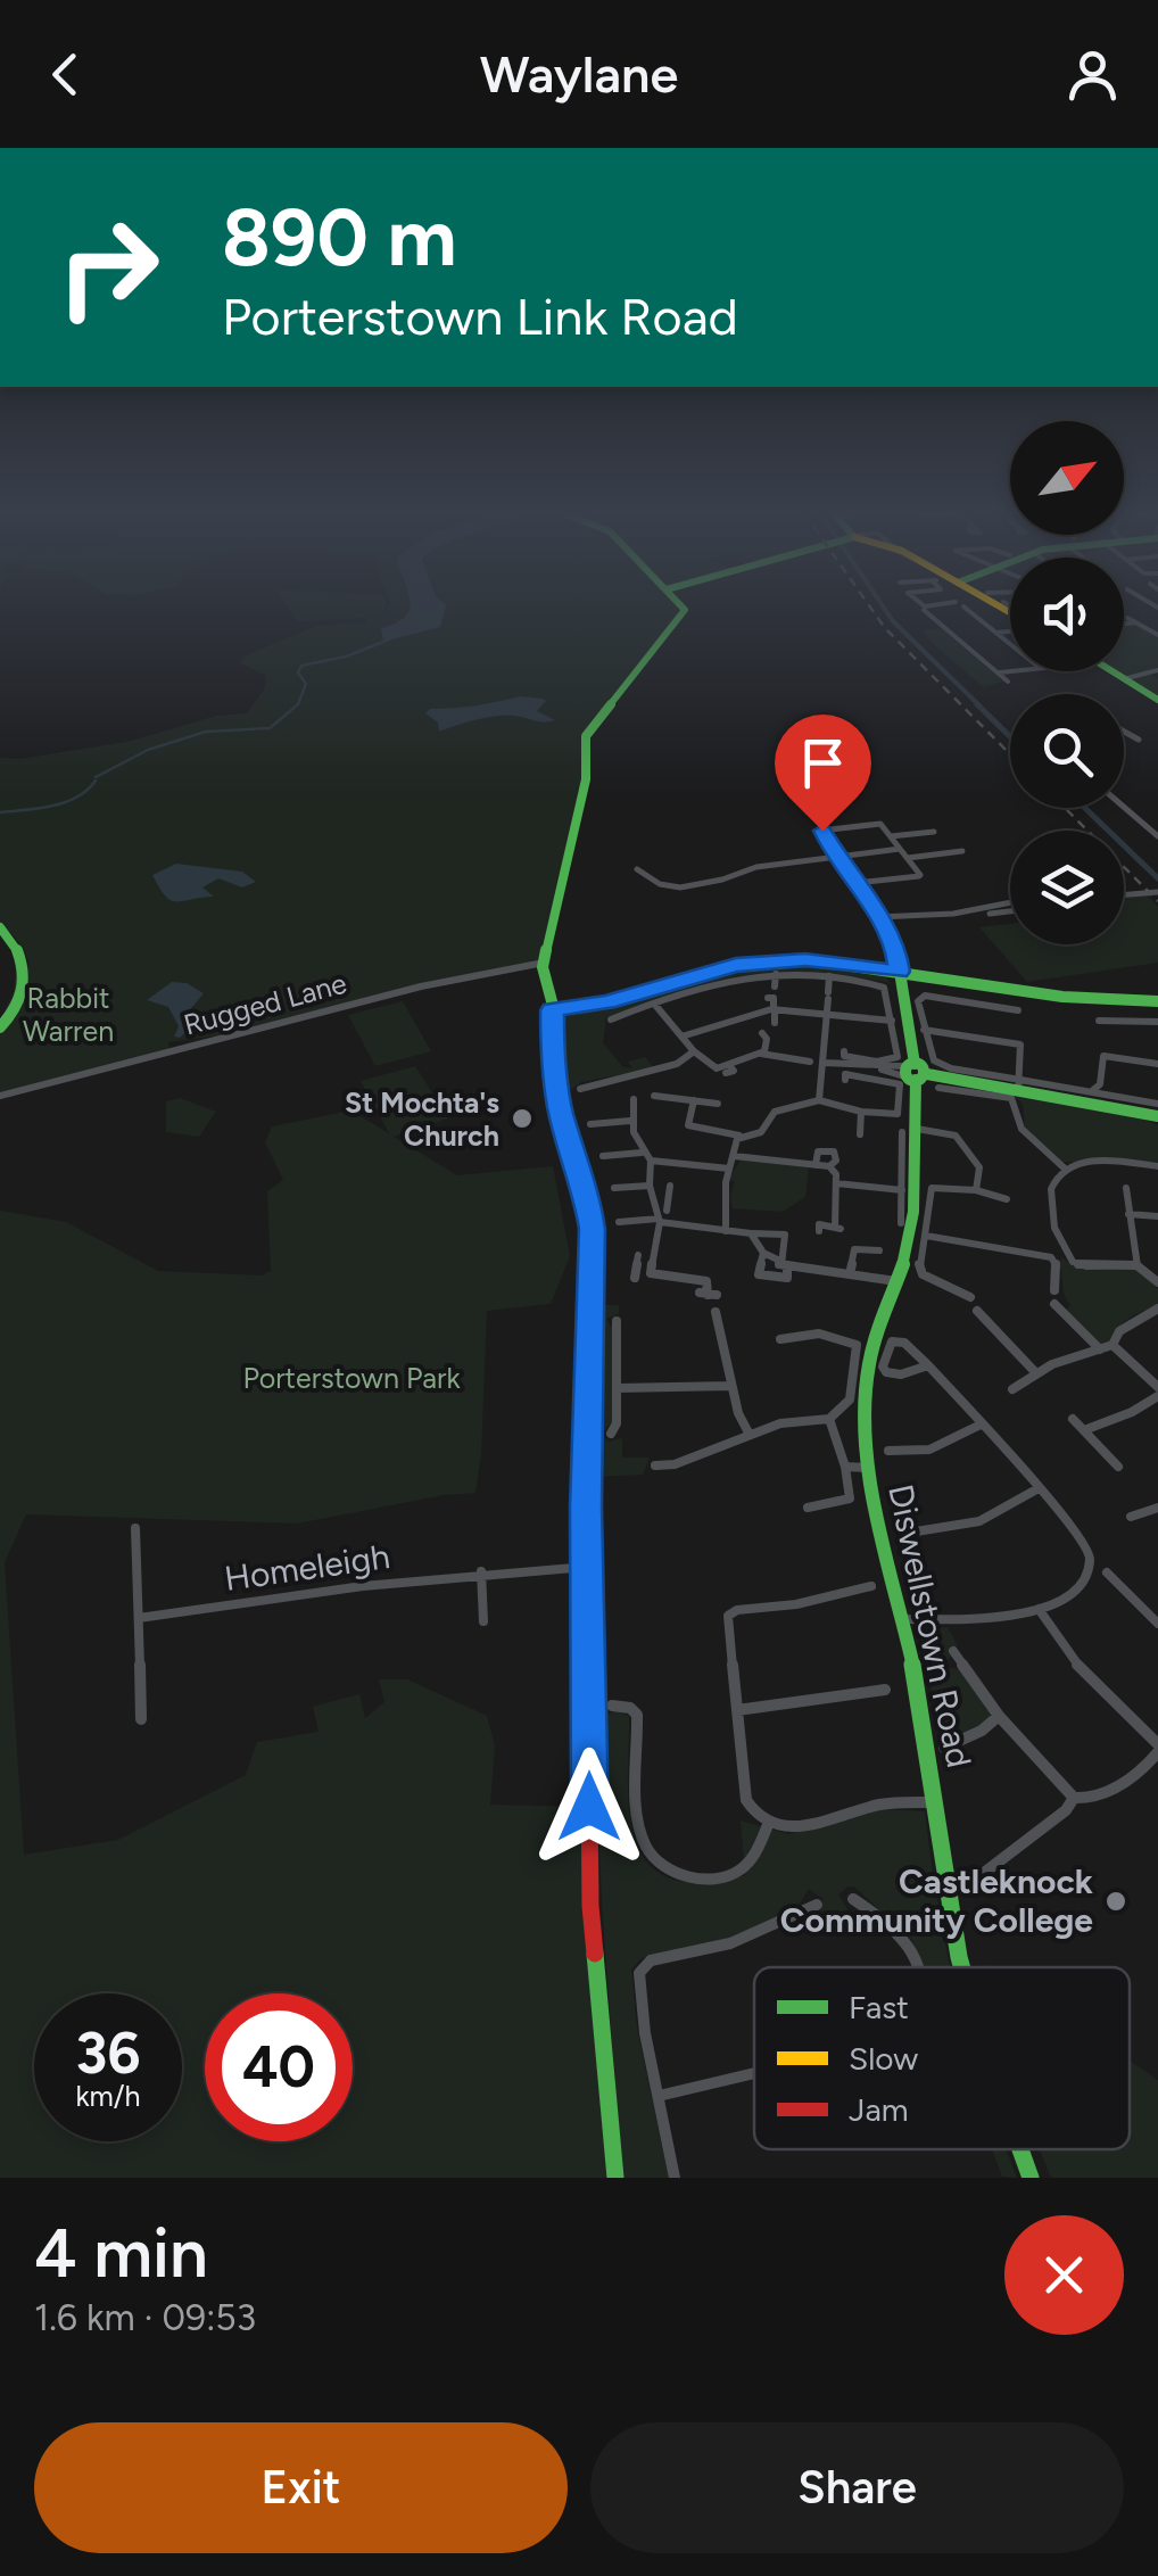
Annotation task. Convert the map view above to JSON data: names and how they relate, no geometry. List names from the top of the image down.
{
  "streets": {
    "street": ["Rugged Lane", "Homeleigh", "Diswellstown Road"]
  },
  "parks": ["Rabbit Warren", "Porterstown Park"],
  "places": ["St Mochta's Church", "Castleknock Community College"],
  "legend": ["Fast", "Slow", "Jam"],
  "north": "top right",
  "page": {
    "header": "Waylane",
    "turn": ["890 m", "Porterstown Link Road"],
    "speed": "36 km/h",
    "limit": "40",
    "heading": ["4 min", "1.6 km · 09:53"],
    "buttons": ["Exit", "Share"]
  }
}
